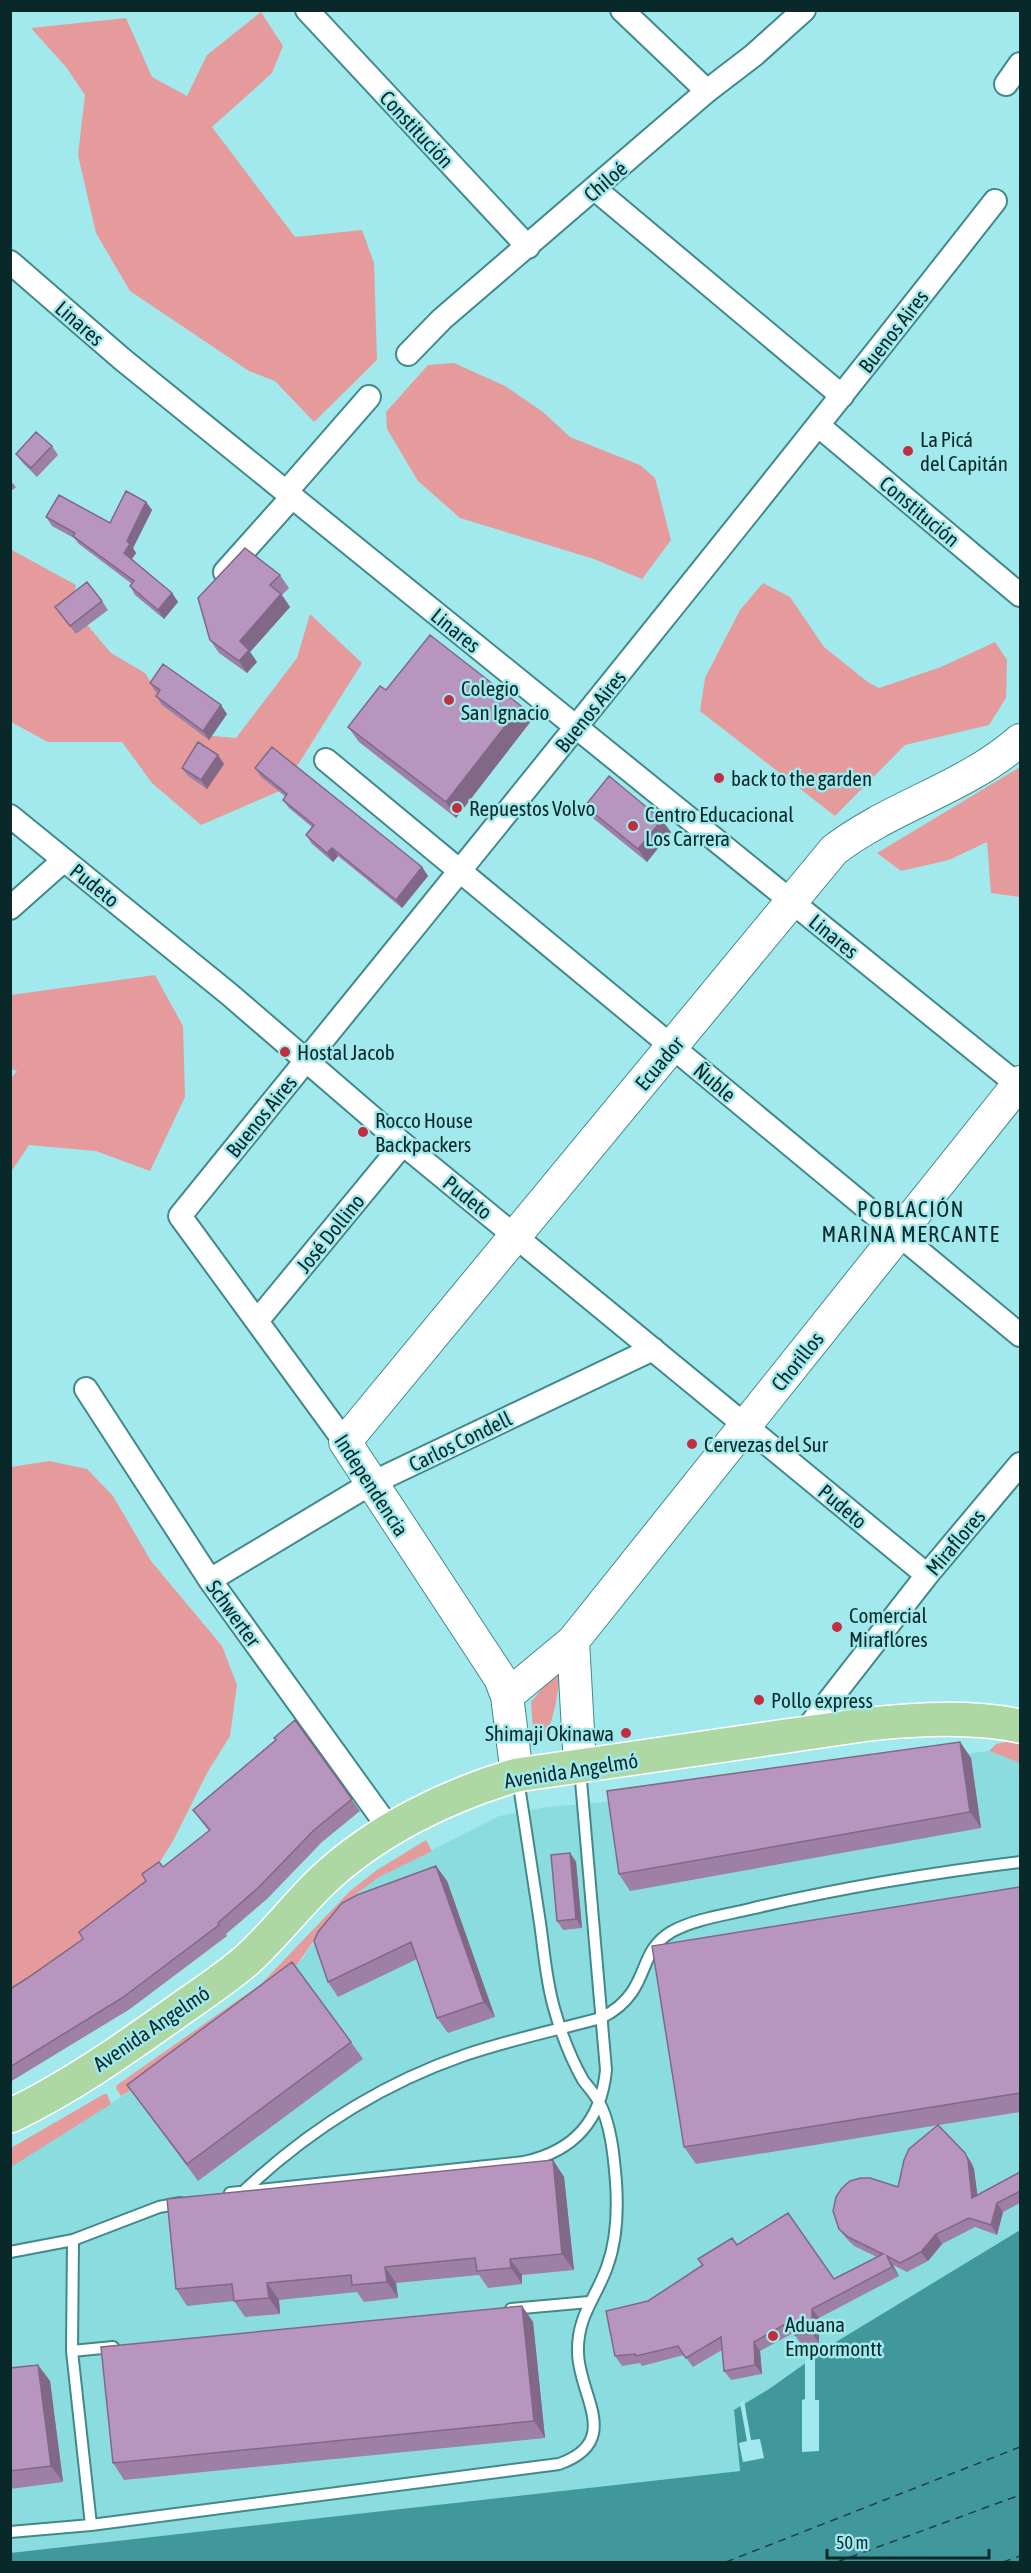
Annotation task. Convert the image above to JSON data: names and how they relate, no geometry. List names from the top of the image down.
{
  "streets": {
    "main road": ["Avenida Angelmó"],
    "street": [
      "Constitución",
      "Chiloé",
      "Linares",
      "Buenos Aires",
      "Pudeto",
      "Ecuador",
      "Ñuble",
      "José Dollino",
      "Chorillos",
      "Carlos Condell",
      "Independencia",
      "Miraflores",
      "Schwerter"
    ]
  },
  "crossings": [
    ["Constitución", "Chiloé"],
    ["Constitución", "Buenos Aires"],
    ["Linares", "Buenos Aires"],
    ["Linares", "Ecuador"],
    ["Linares", "Chorillos"],
    ["Buenos Aires", "Pudeto"],
    ["Buenos Aires", "Ñuble"],
    ["Buenos Aires", "Independencia"],
    ["Pudeto", "Ecuador"],
    ["Pudeto", "José Dollino"],
    ["Pudeto", "Chorillos"],
    ["Pudeto", "Carlos Condell"],
    ["Pudeto", "Miraflores"],
    ["Ecuador", "Ñuble"],
    ["Ecuador", "Independencia"],
    ["Ñuble", "Chorillos"],
    ["José Dollino", "Independencia"],
    ["Chorillos", "Independencia"],
    ["Carlos Condell", "Independencia"],
    ["Carlos Condell", "Schwerter"],
    ["Independencia", "Avenida Angelmó"],
    ["Miraflores", "Avenida Angelmó"],
    ["Schwerter", "Avenida Angelmó"]
  ],
  "districts": ["POBLACIÓN MARINA MERCANTE"],
  "places": [
    "La Picá del Capitán",
    "Colegio San Ignacio",
    "back to the garden",
    "Repuestos Volvo",
    "Centro Educacional Los Carrera",
    "Hostal Jacob",
    "Rocco House Backpackers",
    "Cervezas del Sur",
    "Comercial Miraflores",
    "Pollo express",
    "Shimaji Okinawa",
    "Aduana Empormontt"
  ],
  "scale_bar": "50 m"
}
